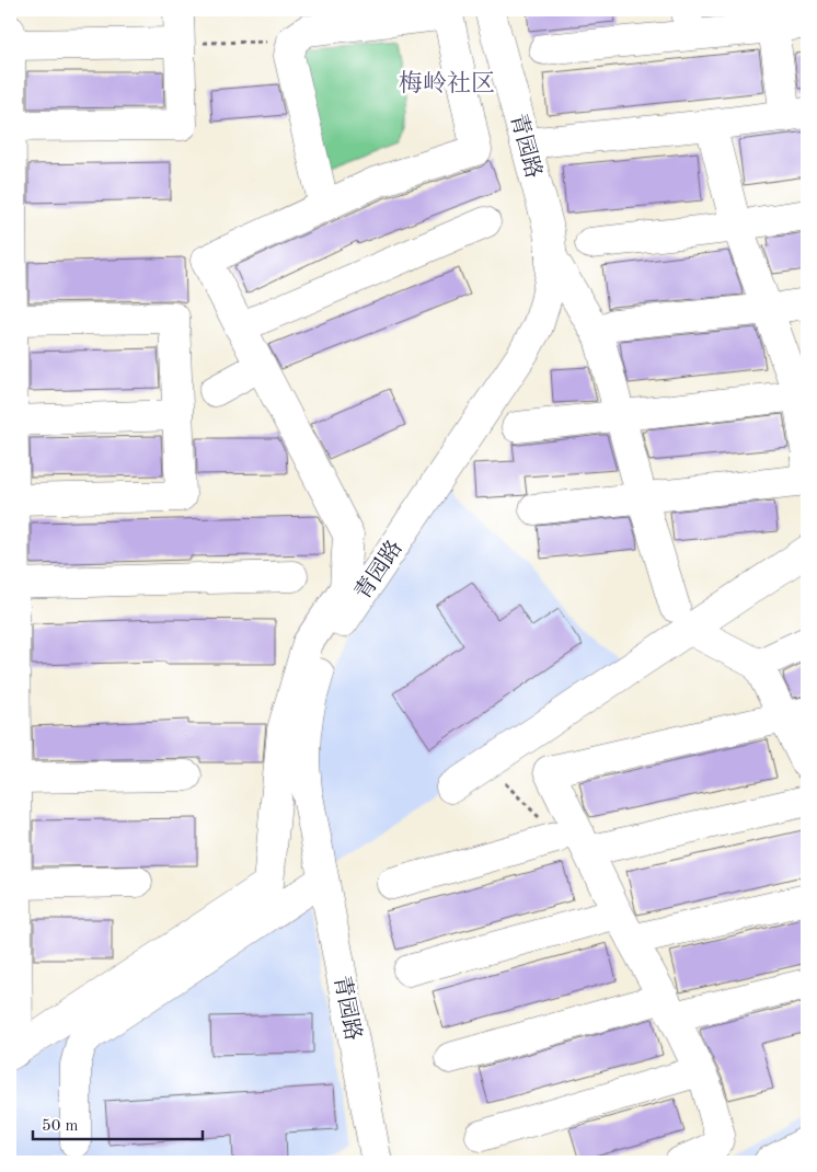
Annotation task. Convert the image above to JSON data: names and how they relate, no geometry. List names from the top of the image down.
{
  "streets": {
    "street": ["青园路"]
  },
  "districts": ["梅岭社区"],
  "scale_bar": "50 m"
}
